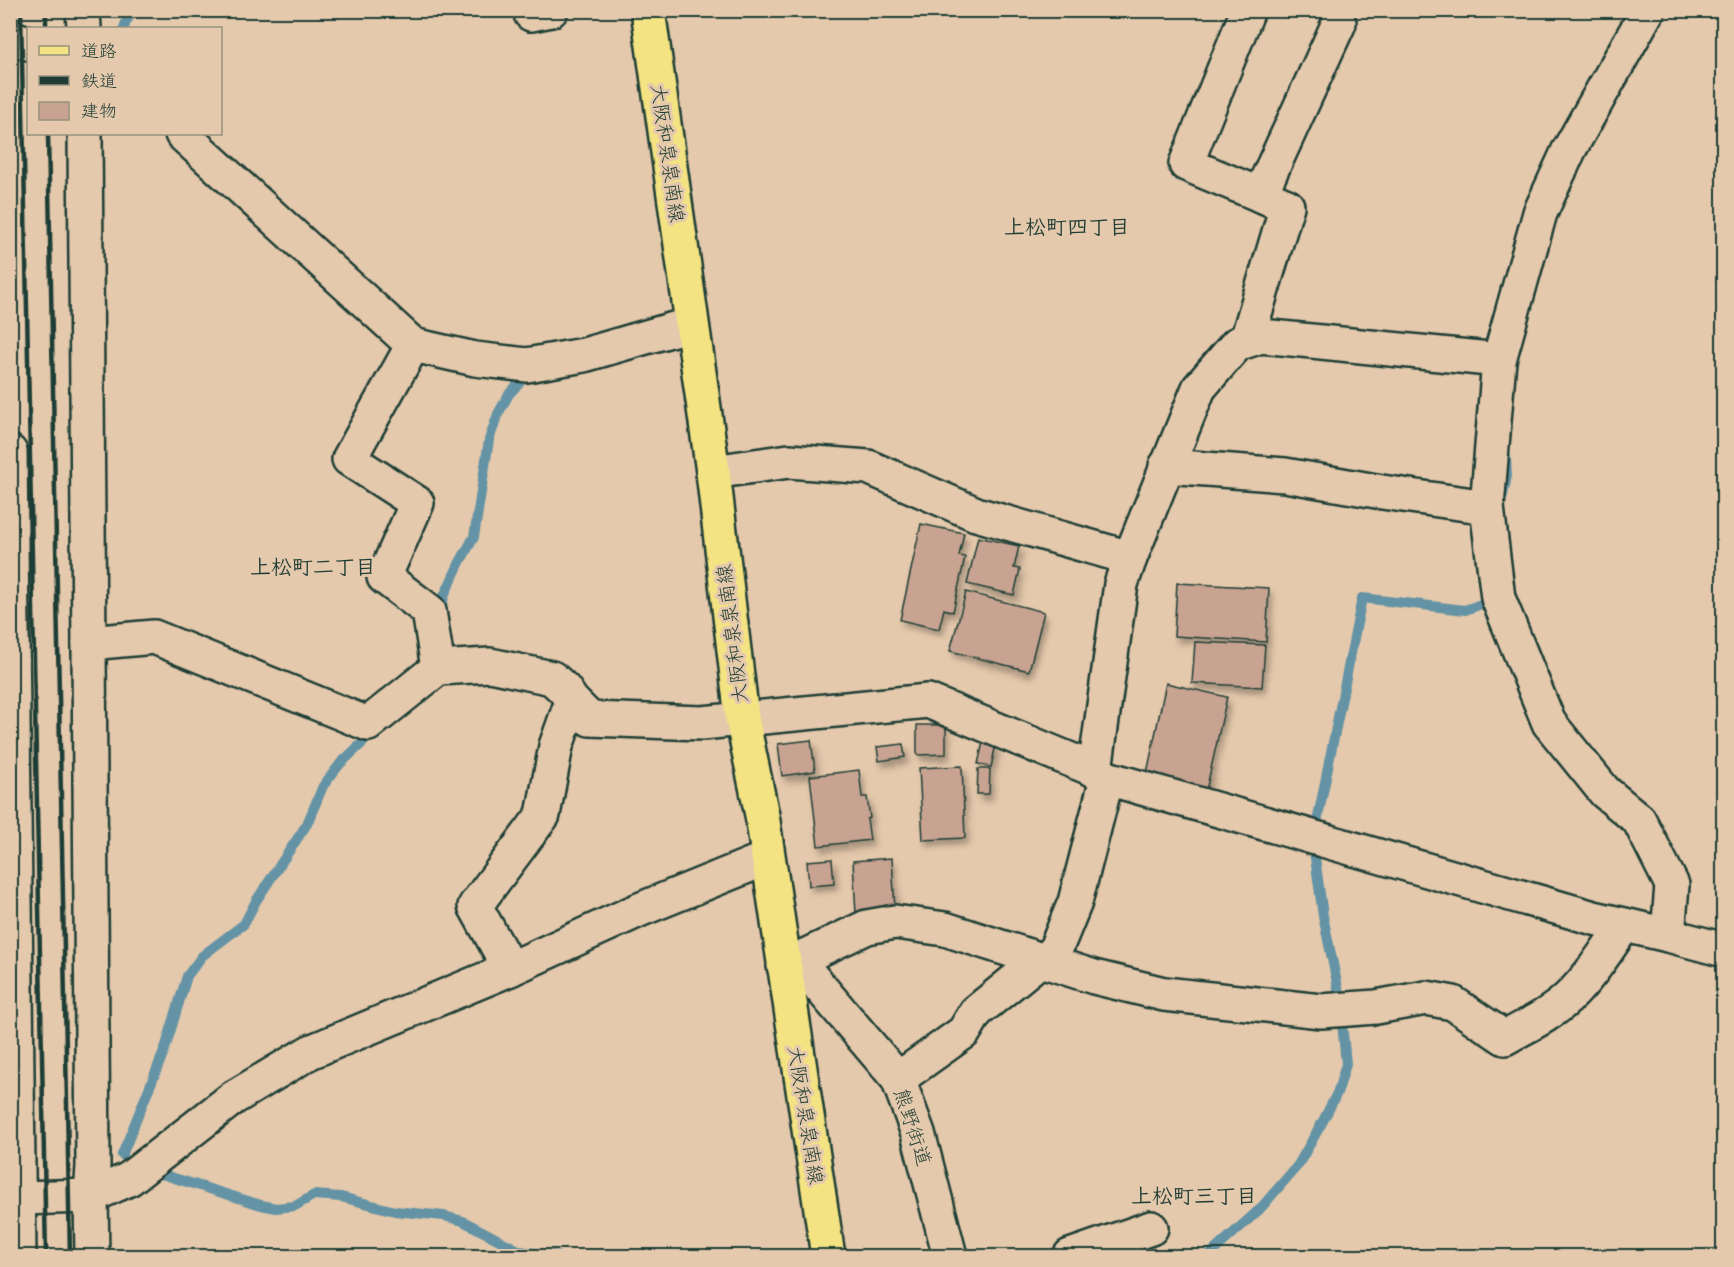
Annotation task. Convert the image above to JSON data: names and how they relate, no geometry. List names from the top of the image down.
{
  "streets": {
    "main road": ["大阪和泉泉南線"],
    "street": ["熊野街道"]
  },
  "crossings": [
    ["大阪和泉泉南線", "熊野街道"]
  ],
  "districts": ["上松町四丁目", "上松町二丁目", "上松町三丁目"],
  "legend": ["道路", "鉄道", "建物"]
}
